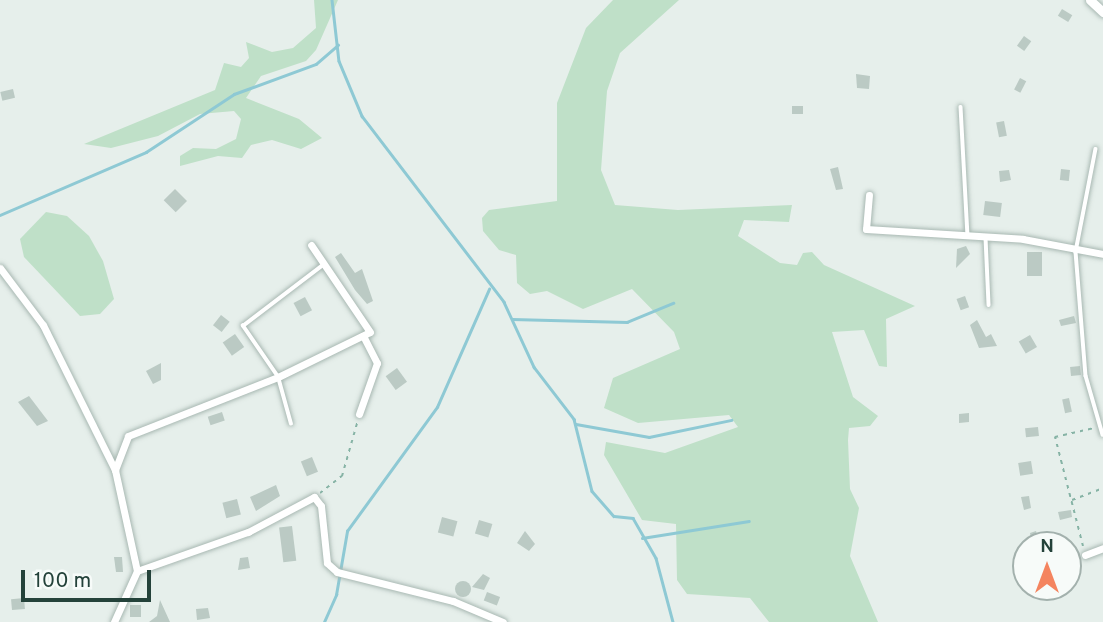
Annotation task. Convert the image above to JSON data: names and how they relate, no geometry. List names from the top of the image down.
{
  "scale_bar": "100 m",
  "north": "top"
}
